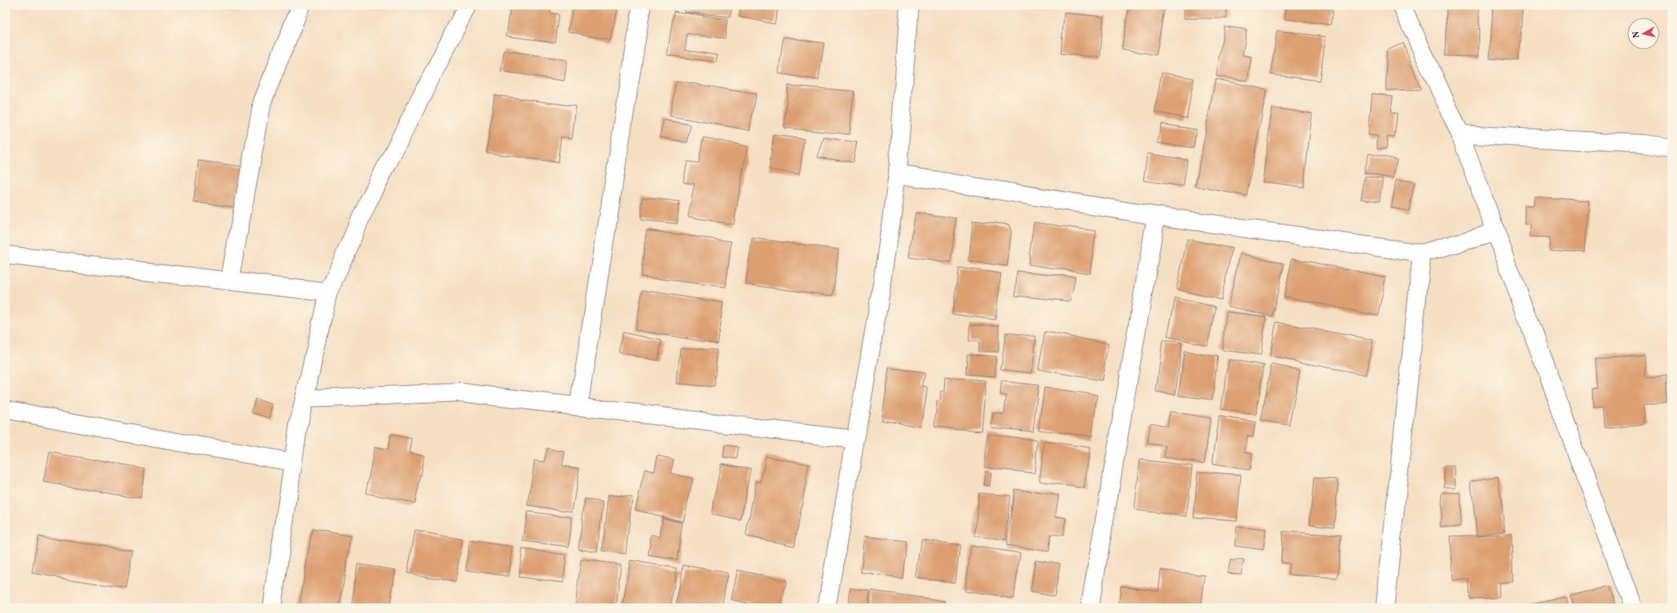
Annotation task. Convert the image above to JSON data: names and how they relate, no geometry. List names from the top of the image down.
{
  "north": "left"
}
